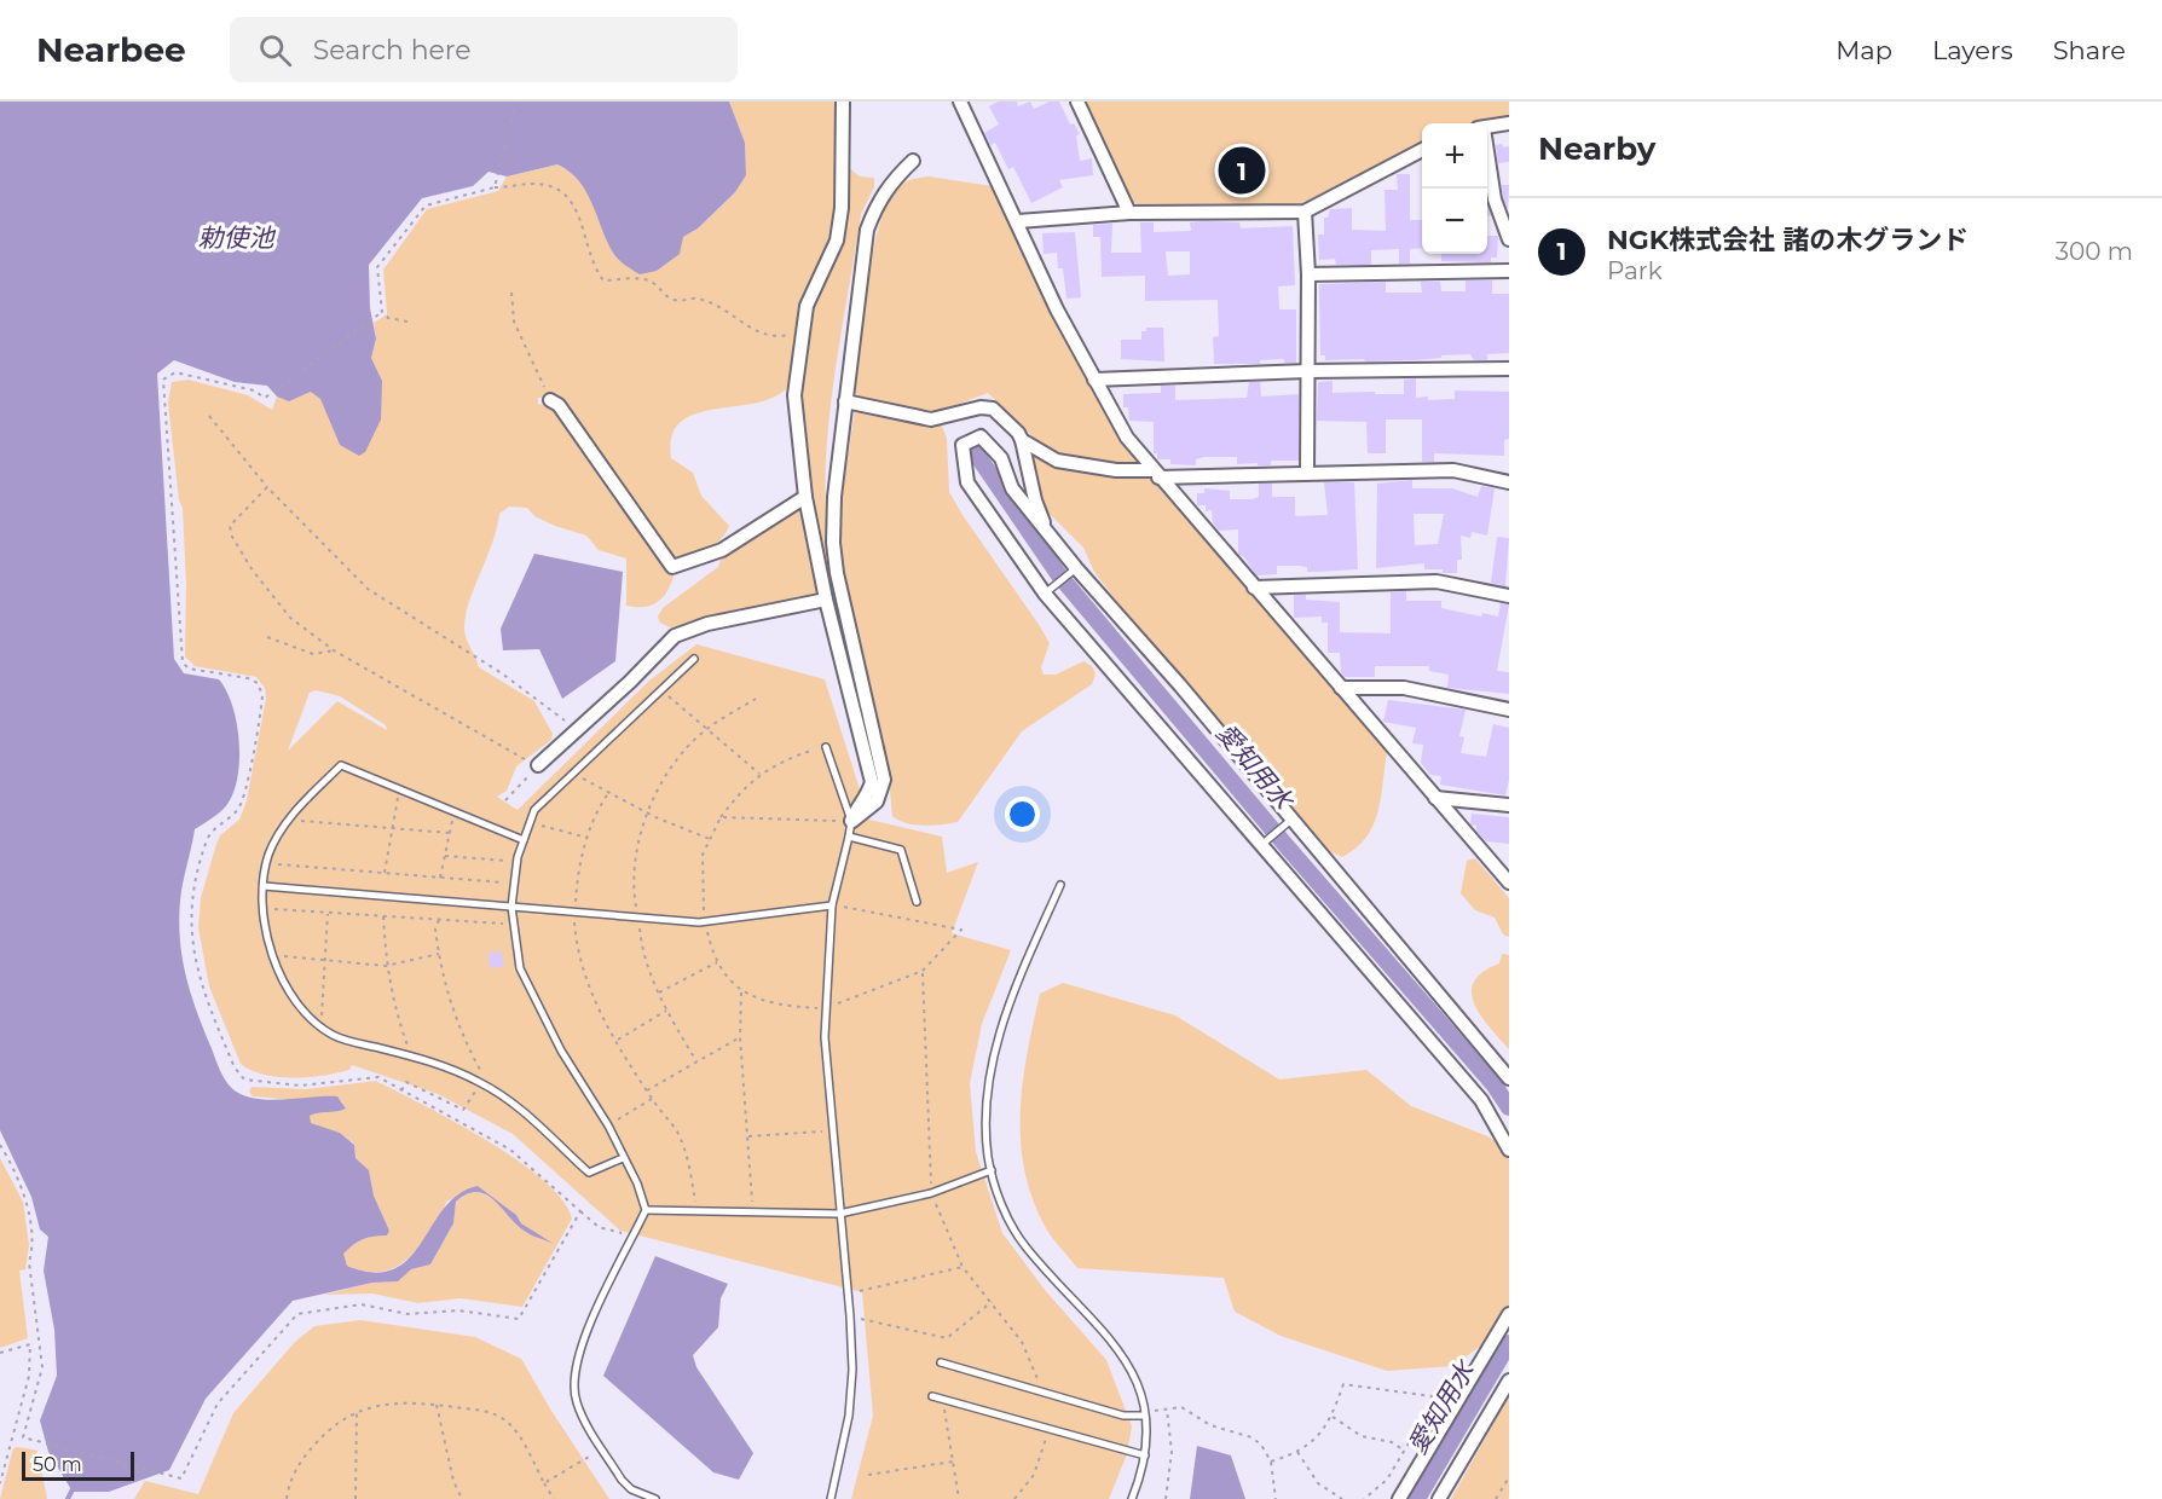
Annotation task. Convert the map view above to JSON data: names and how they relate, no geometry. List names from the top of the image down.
{
  "water": ["勅使池", "愛知用水"],
  "scale_bar": "50 m",
  "page": {
    "header": "Nearbee",
    "search": "Search here",
    "nav": ["Map", "Layers", "Share"],
    "heading": "Nearby",
    "map_buttons": ["+", "−"],
    "pins": "1",
    "list": [
      {
        "mark": "1",
        "name": "NGK株式会社 諸の木グランド",
        "note": "Park",
        "value": "300 m"
      }
    ],
    "scale": "50 m"
  }
}
